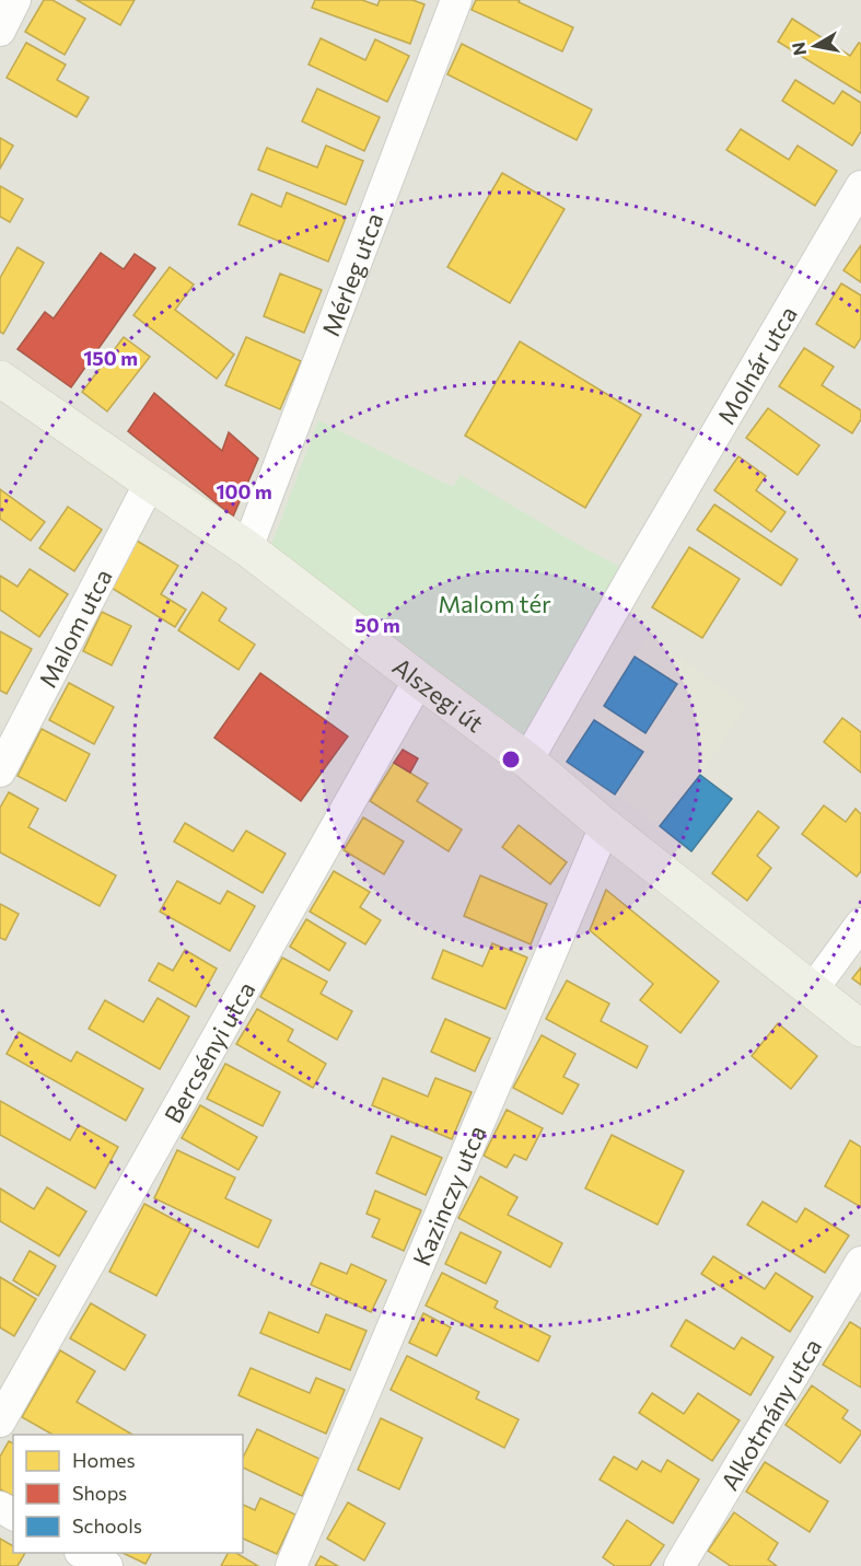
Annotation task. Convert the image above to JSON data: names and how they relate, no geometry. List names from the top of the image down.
{
  "streets": {
    "main road": ["Alszegi út"],
    "street": [
      "Mérleg utca",
      "Molnár utca",
      "Malom utca",
      "Bercsényi utca",
      "Kazinczy utca",
      "Alkotmány utca"
    ]
  },
  "crossings": [
    ["Mérleg utca", "Alszegi út"],
    ["Molnár utca", "Alszegi út"],
    ["Malom utca", "Alszegi út"],
    ["Alszegi út", "Bercsényi utca"],
    ["Alszegi út", "Kazinczy utca"]
  ],
  "parks": ["Malom tér"],
  "legend": ["Homes", "Shops", "Schools"],
  "north": "left",
  "rings": ["150 m", "100 m", "50 m"]
}
